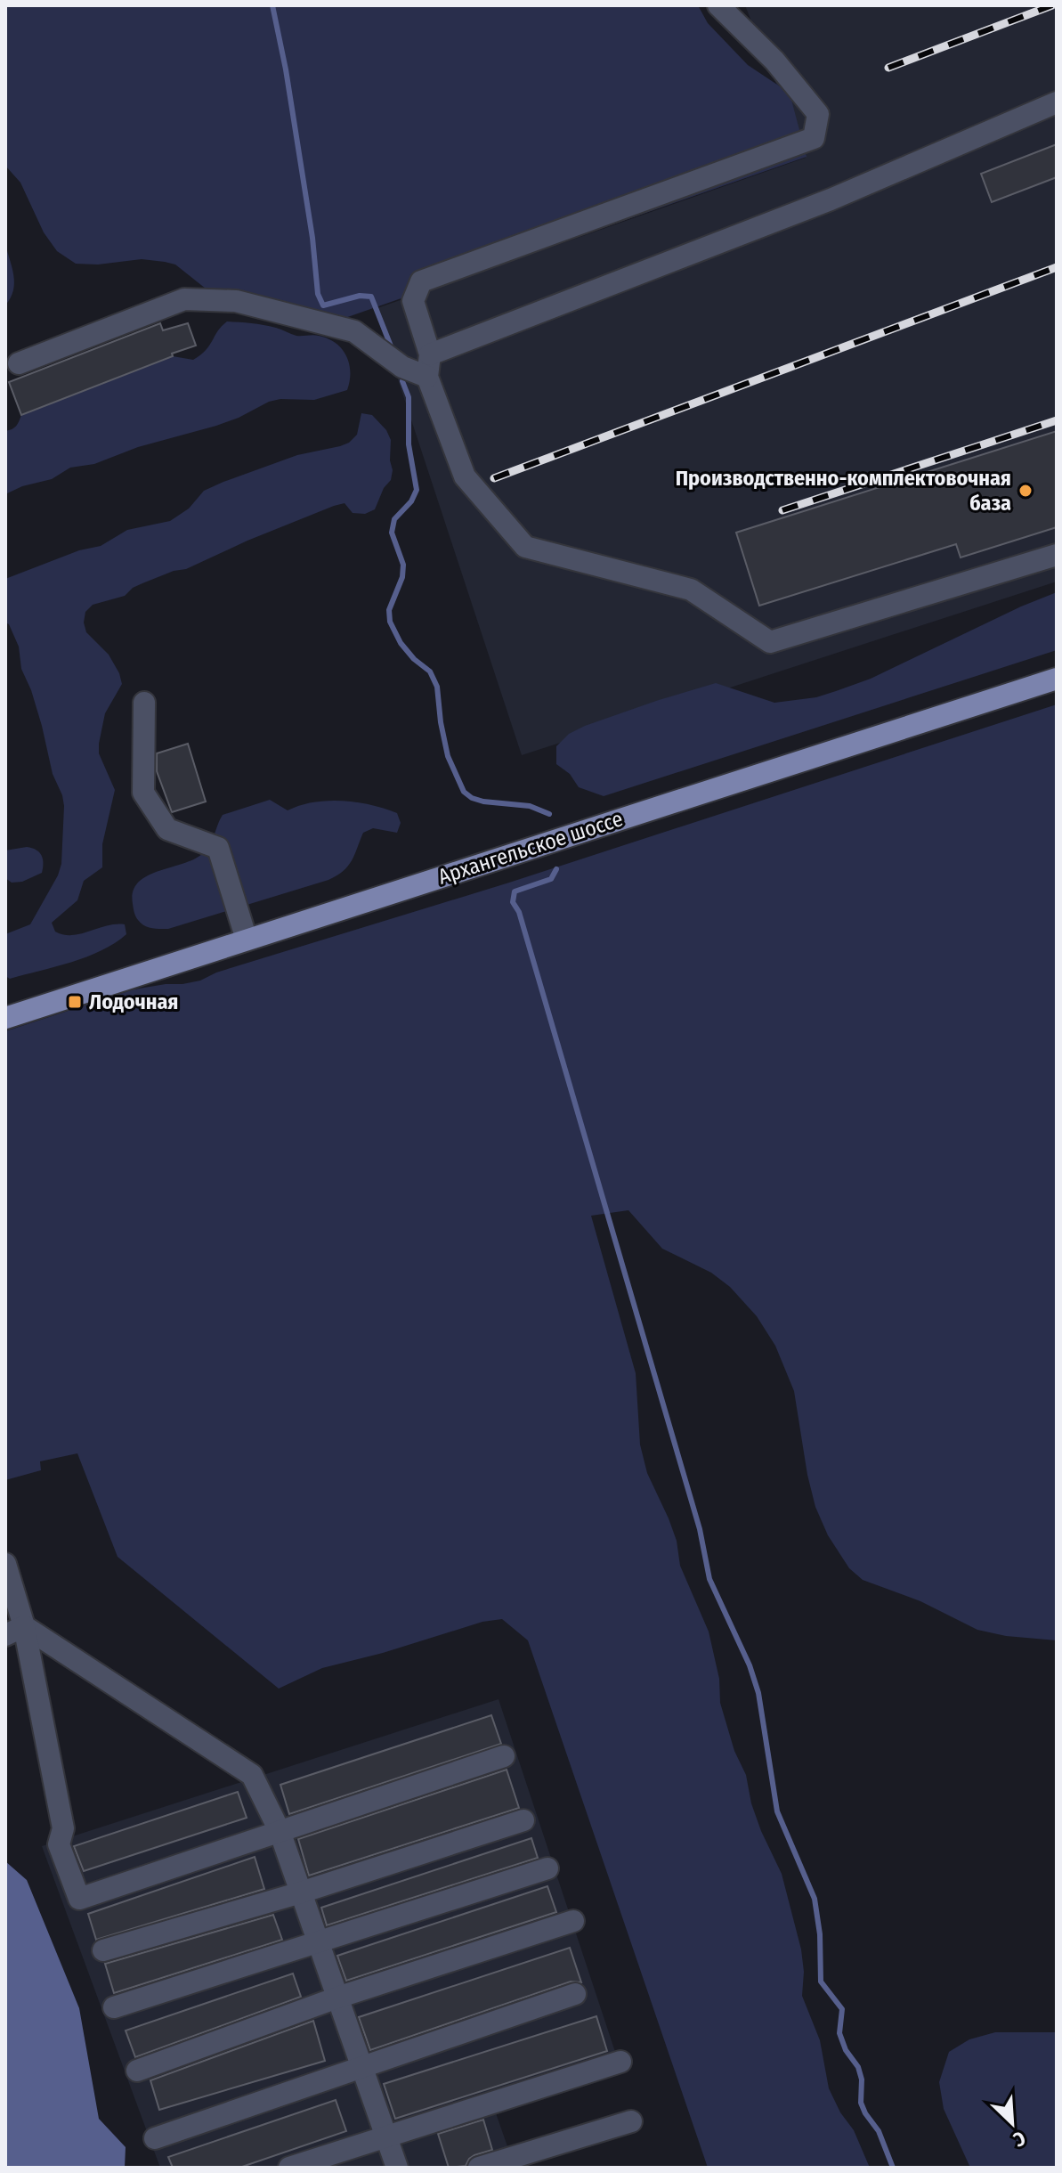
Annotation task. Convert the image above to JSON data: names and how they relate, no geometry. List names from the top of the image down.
{
  "streets": {
    "main road": ["Архангельское шоссе"]
  },
  "places": {
    "other": ["Производственно-комплектовочная база"],
    "transit": ["Лодочная"]
  },
  "north": "bottom right"
}
